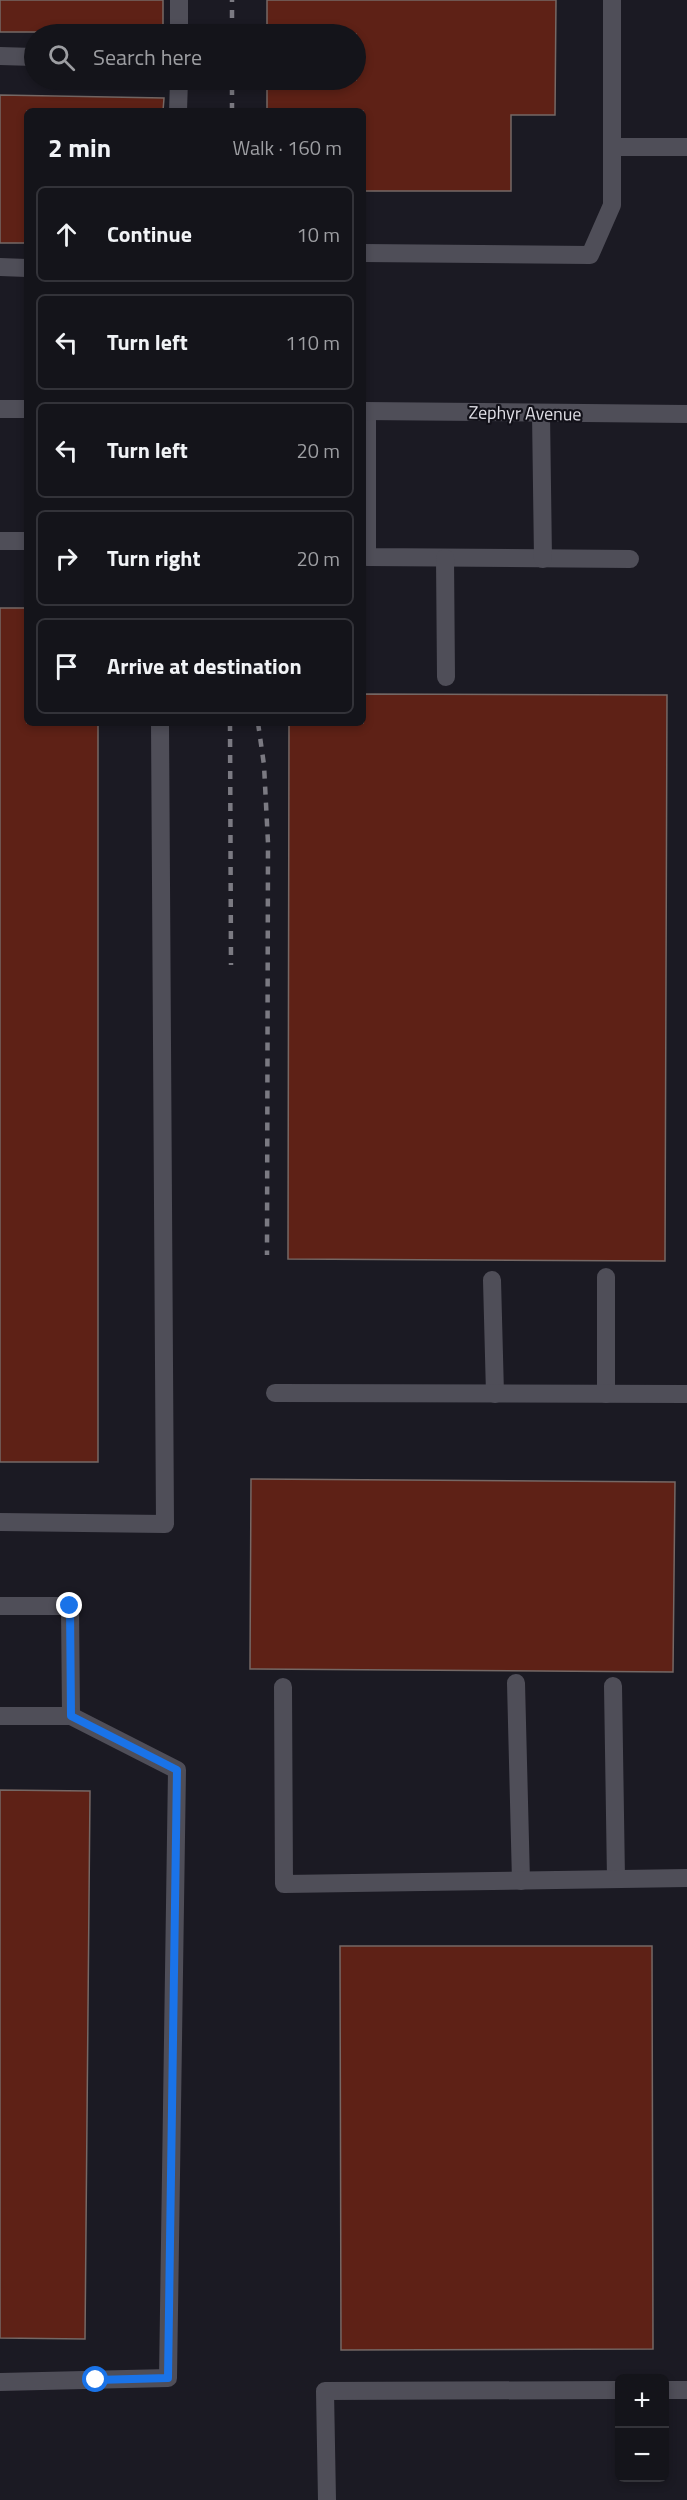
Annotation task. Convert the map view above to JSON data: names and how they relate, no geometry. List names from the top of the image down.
{
  "streets": {
    "street": ["Zephyr Avenue"]
  },
  "page": {
    "search": "Search here",
    "heading": ["2 min", "Walk · 160 m"],
    "list": [
      ["Continue", "10 m"],
      ["Turn left", "110 m"],
      ["Turn left", "20 m"],
      ["Turn right", "20 m"],
      "Arrive at destination"
    ],
    "map_buttons": ["+", "−"]
  }
}
